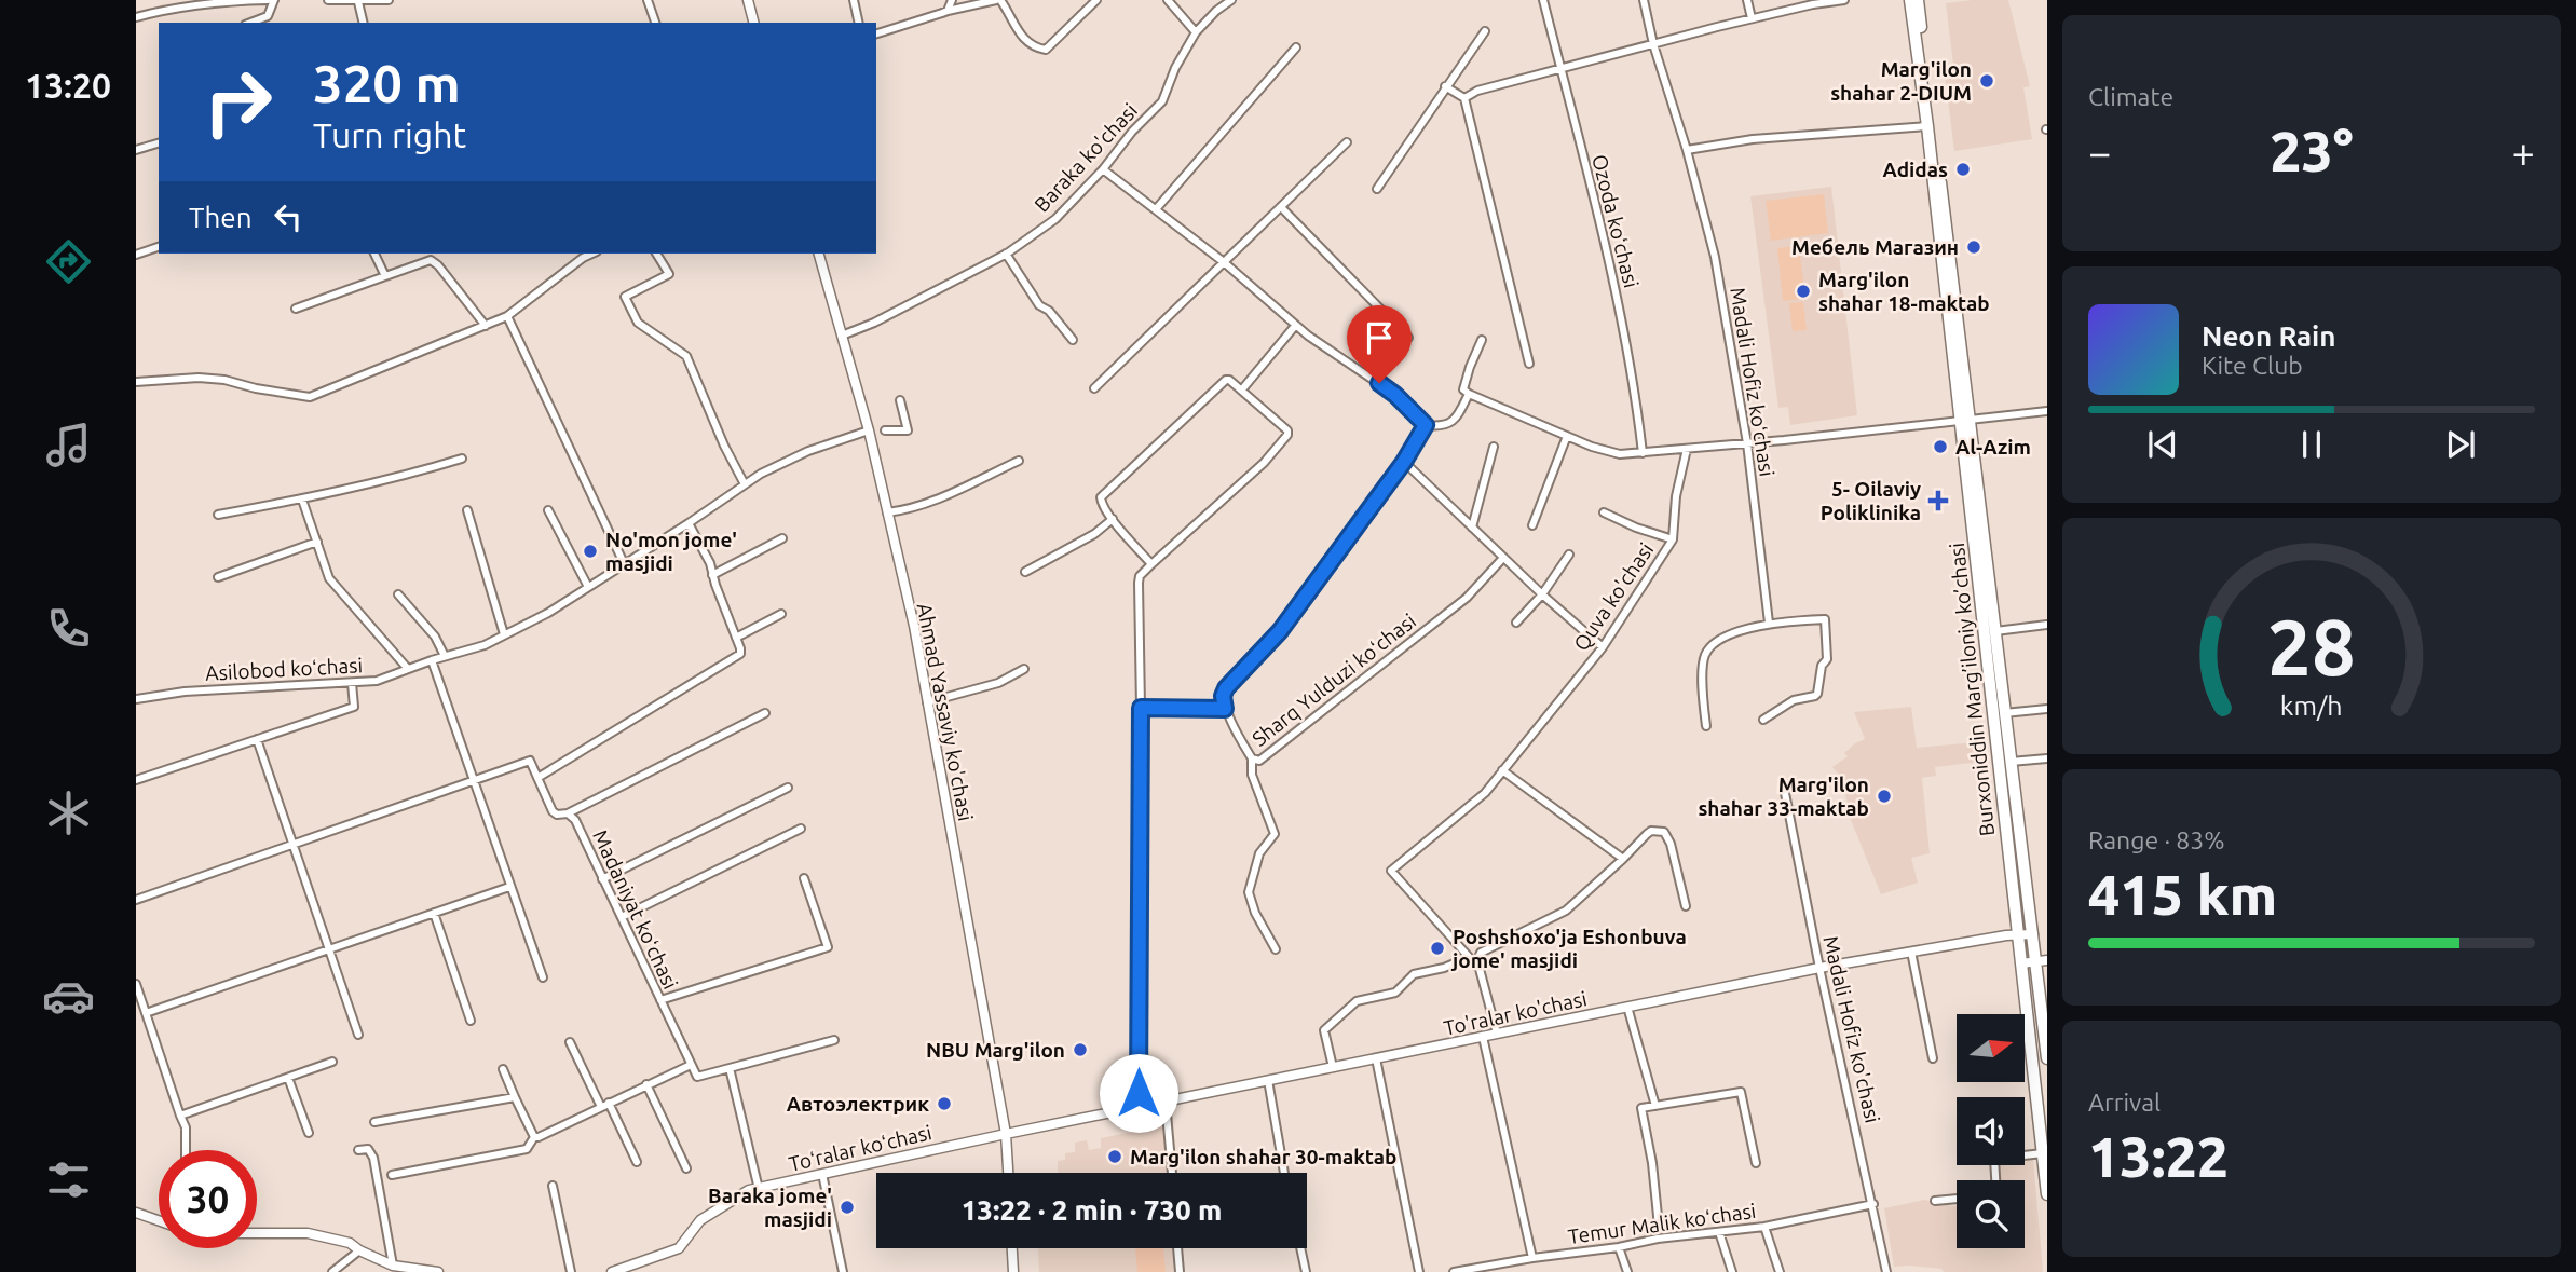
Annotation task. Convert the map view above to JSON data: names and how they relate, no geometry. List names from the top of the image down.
{
  "streets": {
    "main road": ["Burxoniddin Marg’iloniy ko’chasi"],
    "street": [
      "Baraka ko'chasi",
      "Ozoda koʻchasi",
      "Madali Hofiz koʻchasi",
      "Quva ko'chasi",
      "Asilobod koʻchasi",
      "Sharq Yulduzi koʻchasi",
      "Ahmad Yassaviy ko'chasi",
      "Madaniyat koʻchasi",
      "To'ralar ko'chasi",
      "Madali Hofiz ko'chasi",
      "Toʻralar koʻchasi",
      "Temur Malik koʻchasi"
    ]
  },
  "crossings": [
    ["Baraka ko'chasi", "Ahmad Yassaviy ko'chasi"],
    ["Asilobod koʻchasi", "Ahmad Yassaviy ko'chasi"],
    ["Burxoniddin Marg’iloniy ko’chasi", "To'ralar ko'chasi"],
    ["Ahmad Yassaviy ko'chasi", "To'ralar ko'chasi"],
    ["Ahmad Yassaviy ko'chasi", "Toʻralar koʻchasi"],
    ["To'ralar ko'chasi", "Madali Hofiz ko'chasi"],
    ["To'ralar ko'chasi", "Toʻralar koʻchasi"],
    ["Madali Hofiz ko'chasi", "Temur Malik koʻchasi"]
  ],
  "places": {
    "other": [
      "Marg'ilon shahar 2-DIUM",
      "Adidas",
      "Мебель Магазин",
      "Marg'ilon shahar 18-maktab",
      "Al-Azim",
      "No'mon jome' masjidi",
      "Marg'ilon shahar 33-maktab",
      "Poshshoxo'ja Eshonbuva jome' masjidi",
      "NBU Marg'ilon",
      "Автоэлектрик",
      "Marg'ilon shahar 30-maktab",
      "Baraka jome' masjidi"
    ],
    "health": ["5- Oilaviy Poliklinika"]
  },
  "north": "right",
  "page": {
    "tabs": "13:20",
    "tile": [
      "Climate",
      ["Range · 83%", "415 km"],
      ["Arrival", "13:22"]
    ],
    "turn": ["320 m", "Turn right"],
    "heat": ["−", "23°", "+"],
    "then": "Then",
    "song": ["Neon Rain", "Kite Club"],
    "limit": "30",
    "trip": "13:22 · 2 min · 730 m",
    "gauge": ["28", "km/h"]
  }
}
